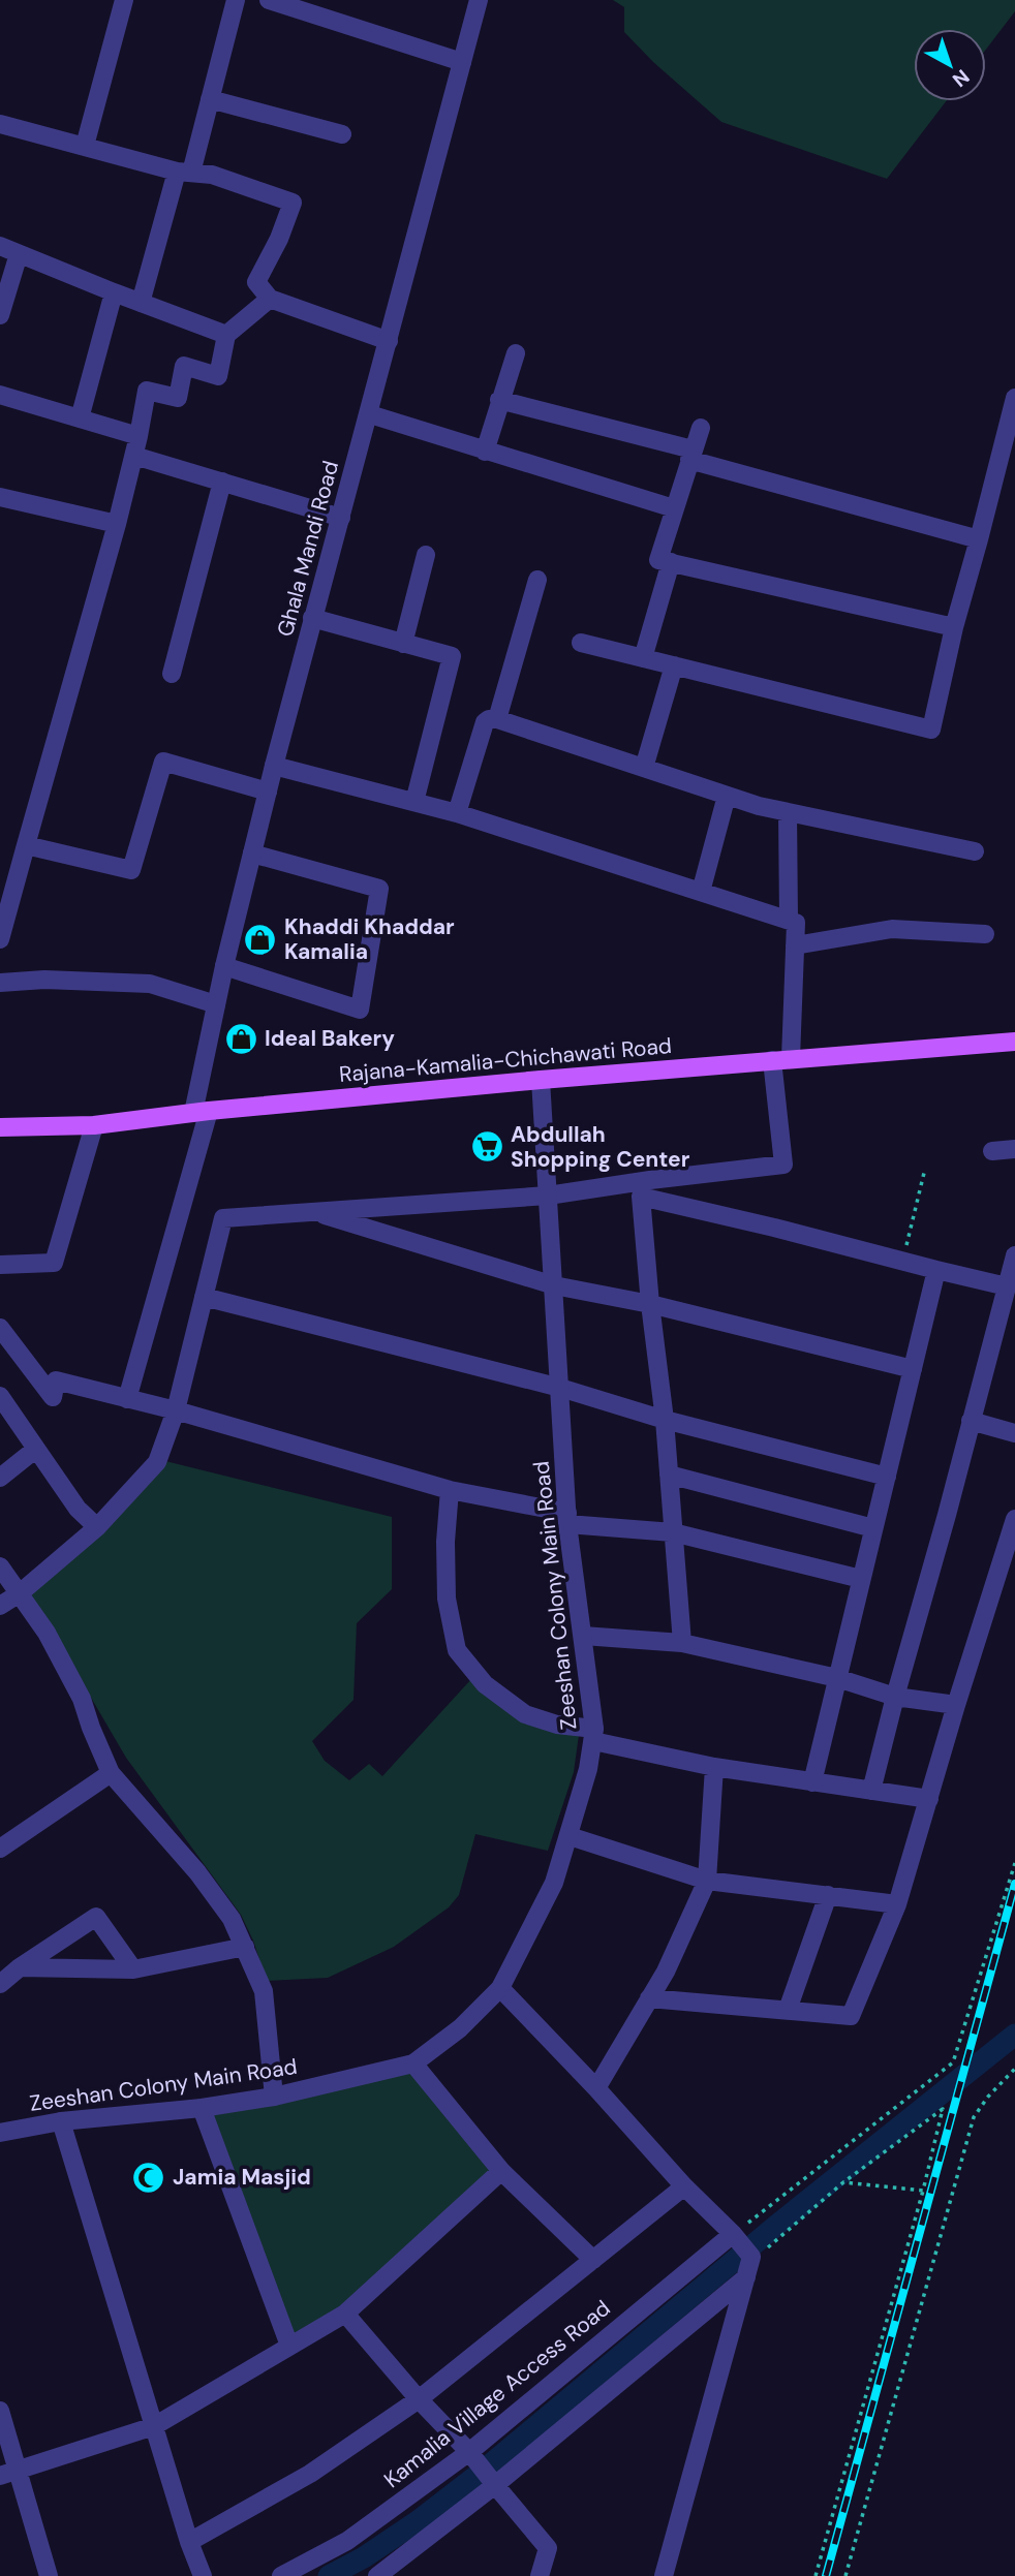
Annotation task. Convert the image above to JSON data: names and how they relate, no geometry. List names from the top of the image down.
{
  "streets": {
    "main road": ["Rajana-Kamalia-Chichawati Road"],
    "street": ["Ghala Mandi Road", "Zeeshan Colony Main Road", "Kamalia Village Access Road"]
  },
  "crossings": [
    ["Ghala Mandi Road", "Rajana-Kamalia-Chichawati Road"],
    ["Rajana-Kamalia-Chichawati Road", "Zeeshan Colony Main Road"]
  ],
  "places": {
    "shop": ["Khaddi Khaddar Kamalia", "Ideal Bakery"],
    "supermarket": ["Abdullah Shopping Center"],
    "mosque": ["Jamia Masjid"]
  },
  "north": "bottom right"
}
